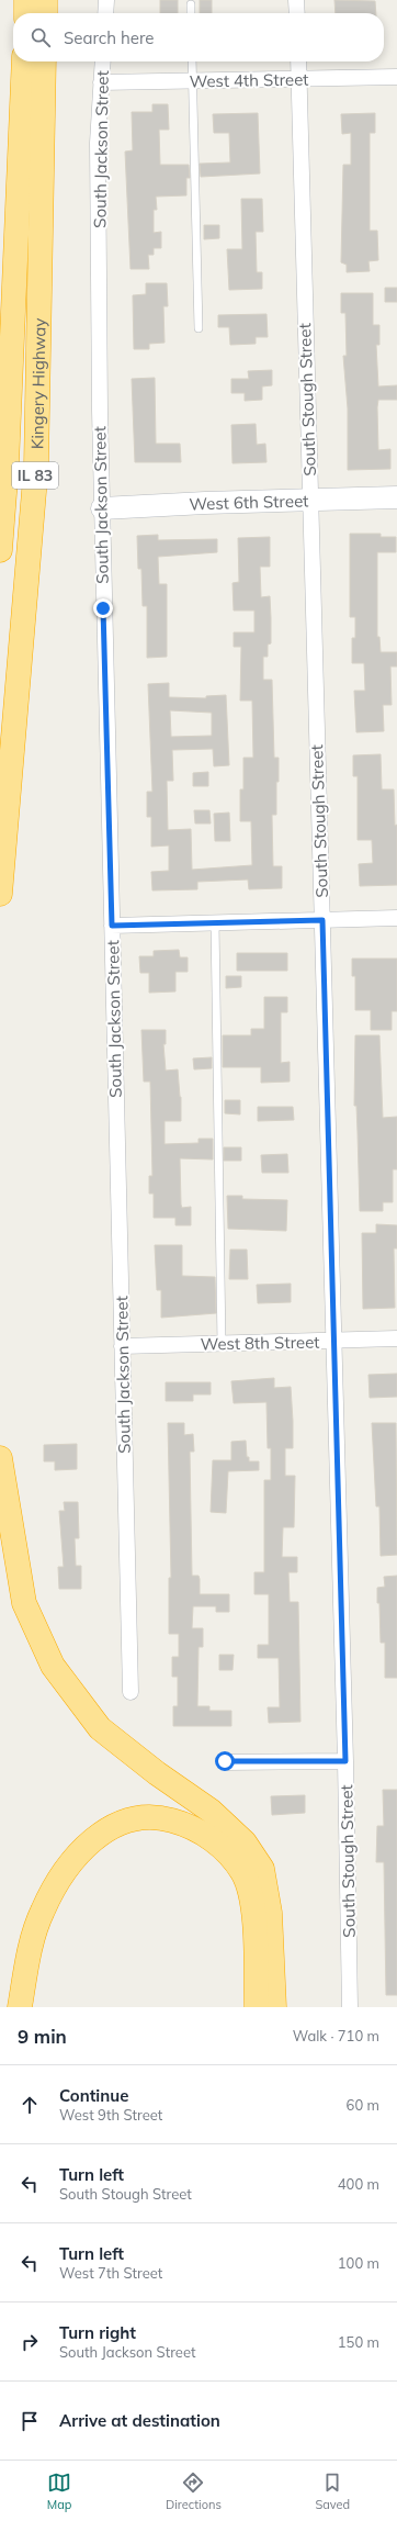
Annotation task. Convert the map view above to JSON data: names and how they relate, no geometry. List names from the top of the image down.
{
  "streets": {
    "highway": ["Kingery Highway", "IL 83"],
    "street": [
      "West 4th Street",
      "South Jackson Street",
      "South Stough Street",
      "West 6th Street",
      "West 8th Street"
    ]
  },
  "crossings": [
    ["West 4th Street", "South Jackson Street"],
    ["West 4th Street", "South Stough Street"],
    ["South Jackson Street", "West 6th Street"],
    ["South Jackson Street", "West 8th Street"],
    ["South Stough Street", "West 6th Street"],
    ["South Stough Street", "West 8th Street"]
  ],
  "page": {
    "search": "Search here",
    "heading": ["9 min", "Walk · 710 m"],
    "list": [
      ["Continue", "West 9th Street", "60 m"],
      ["Turn left", "South Stough Street", "400 m"],
      ["Turn left", "West 7th Street", "100 m"],
      ["Turn right", "South Jackson Street", "150 m"],
      "Arrive at destination"
    ],
    "nav": ["Map", "Directions", "Saved"]
  }
}
